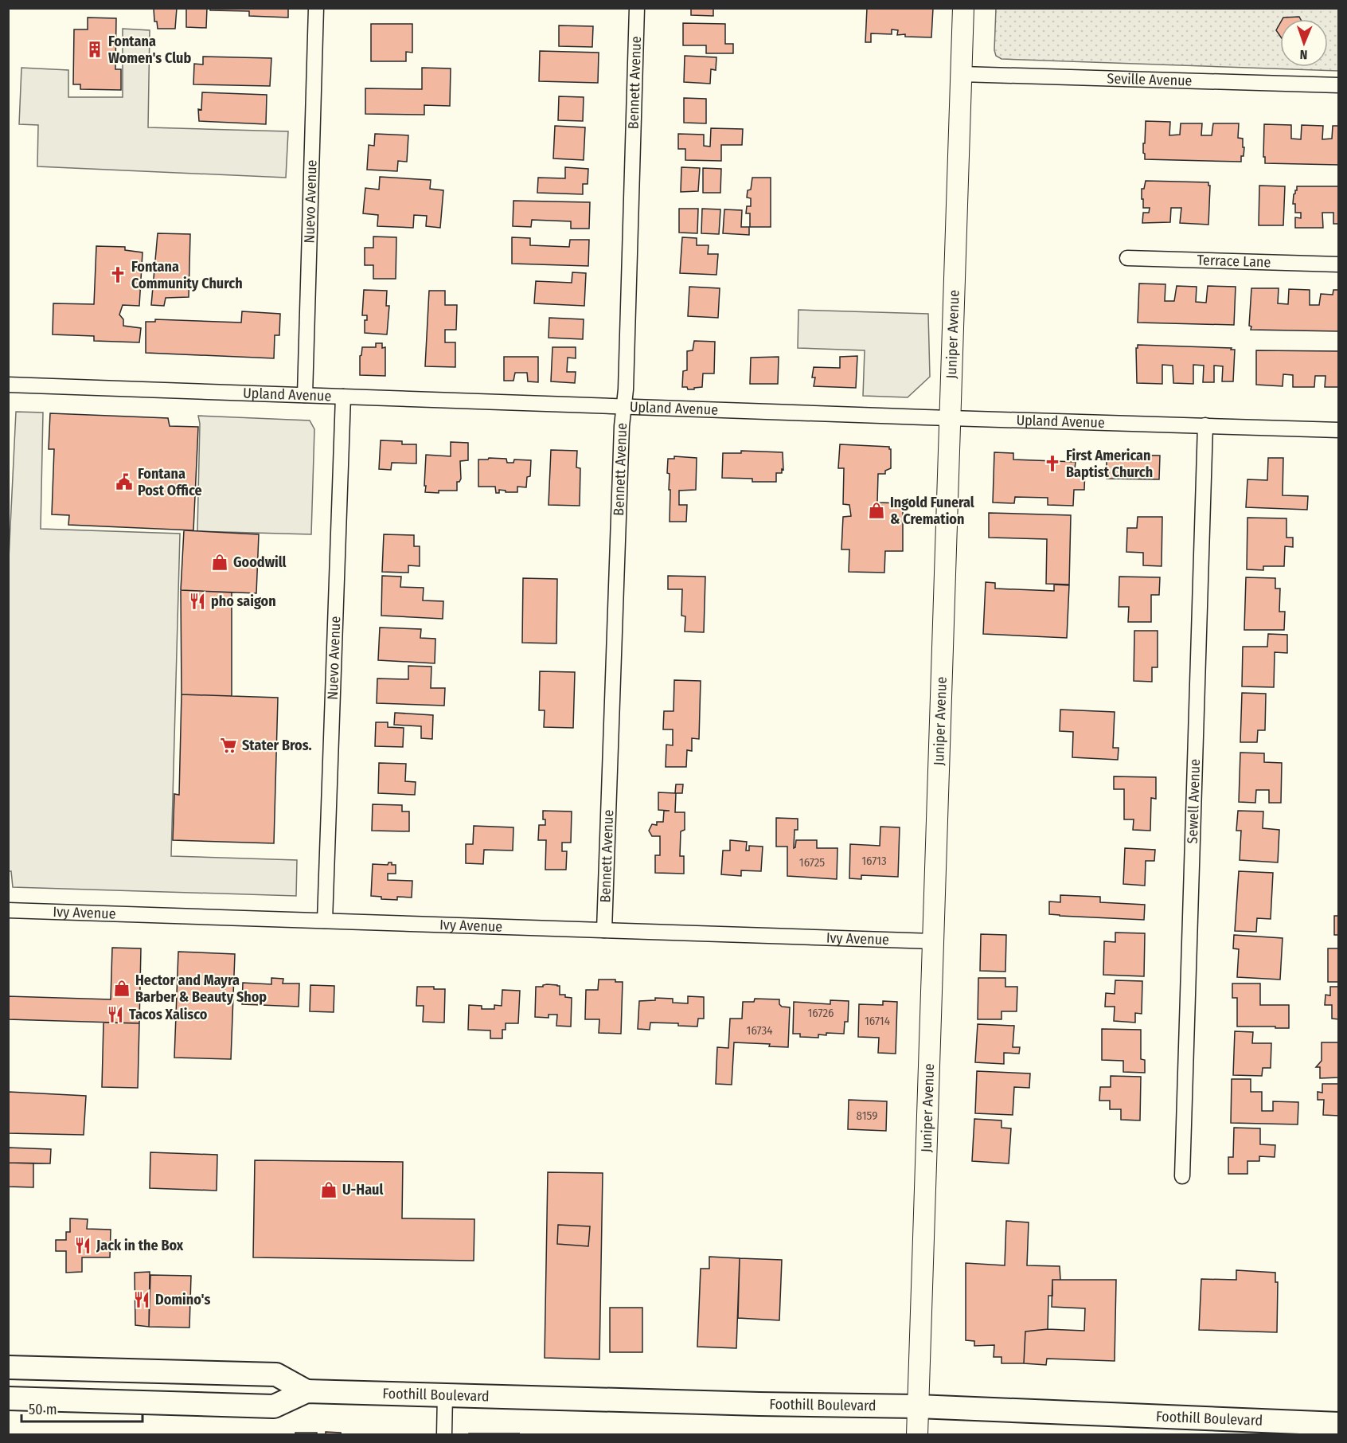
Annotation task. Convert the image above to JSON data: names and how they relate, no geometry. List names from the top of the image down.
{
  "streets": {
    "main road": ["Foothill Boulevard"],
    "street": [
      "Seville Avenue",
      "Bennett Avenue",
      "Nuevo Avenue",
      "Terrace Lane",
      "Juniper Avenue",
      "Upland Avenue",
      "Sewell Avenue",
      "Ivy Avenue"
    ]
  },
  "crossings": [
    ["Seville Avenue", "Juniper Avenue"],
    ["Bennett Avenue", "Upland Avenue"],
    ["Bennett Avenue", "Ivy Avenue"],
    ["Nuevo Avenue", "Upland Avenue"],
    ["Nuevo Avenue", "Ivy Avenue"],
    ["Juniper Avenue", "Upland Avenue"],
    ["Juniper Avenue", "Ivy Avenue"],
    ["Juniper Avenue", "Foothill Boulevard"],
    ["Upland Avenue", "Sewell Avenue"]
  ],
  "places": {
    "building": ["Fontana Women's Club"],
    "church": ["Fontana Community Church", "First American Baptist Church"],
    "public building": ["Fontana Post Office"],
    "shop": [
      "Ingold Funeral & Cremation",
      "Goodwill",
      "Hector and Mayra Barber & Beauty Shop",
      "U-Haul"
    ],
    "restaurant": [
      "pho saigon",
      "Tacos Xalisco",
      "Jack in the Box",
      "Domino's"
    ],
    "supermarket": ["Stater Bros."]
  },
  "house_numbers": [
    "16713",
    "16725",
    "16726",
    "16714",
    "16734",
    "8159"
  ],
  "scale_bar": "50 m",
  "north": "bottom"
}
